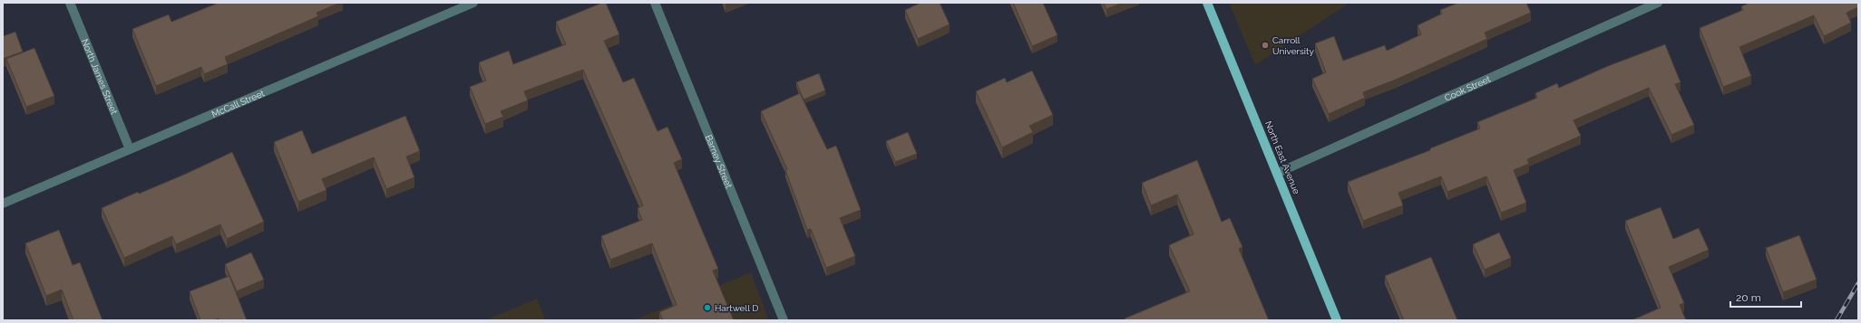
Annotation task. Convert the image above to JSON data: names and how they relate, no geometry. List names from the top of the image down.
{
  "streets": {
    "main road": ["North East Avenue"],
    "street": [
      "North James Street",
      "Cook Street",
      "McCall Street",
      "Barney Street"
    ]
  },
  "crossings": [
    ["North James Street", "McCall Street"],
    ["Cook Street", "North East Avenue"]
  ],
  "places": ["Carroll University", "Hartwell D"],
  "scale_bar": "20 m"
}
